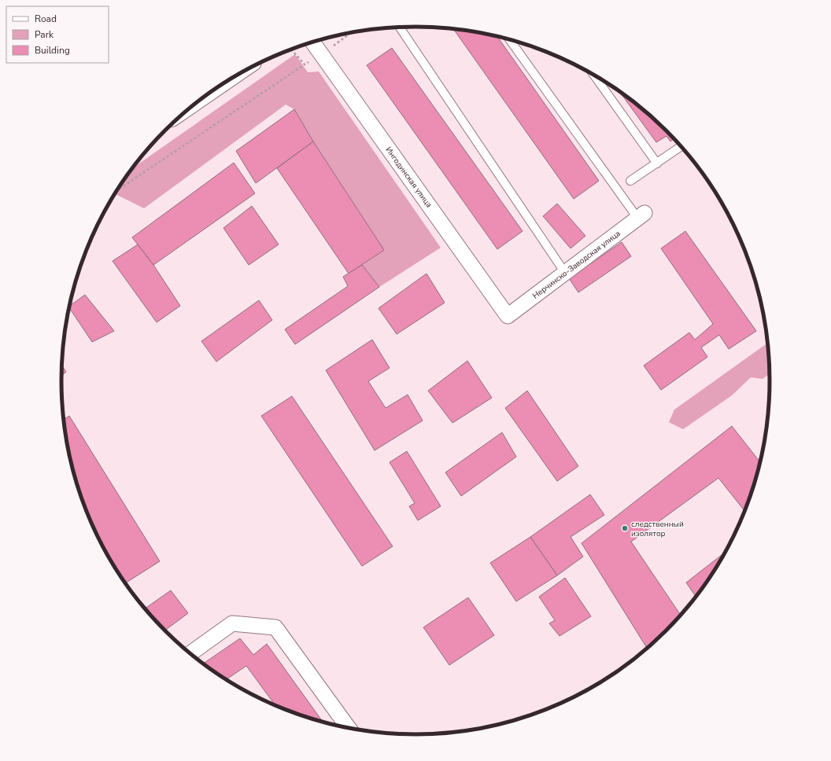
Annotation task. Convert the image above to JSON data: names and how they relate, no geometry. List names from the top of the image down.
{
  "streets": {
    "street": ["Ингодинская улица", "Нерчинско-Заводская улица"]
  },
  "crossings": [
    ["Ингодинская улица", "Нерчинско-Заводская улица"]
  ],
  "places": ["следственный изолятор"],
  "legend": ["Road", "Park", "Building"]
}
